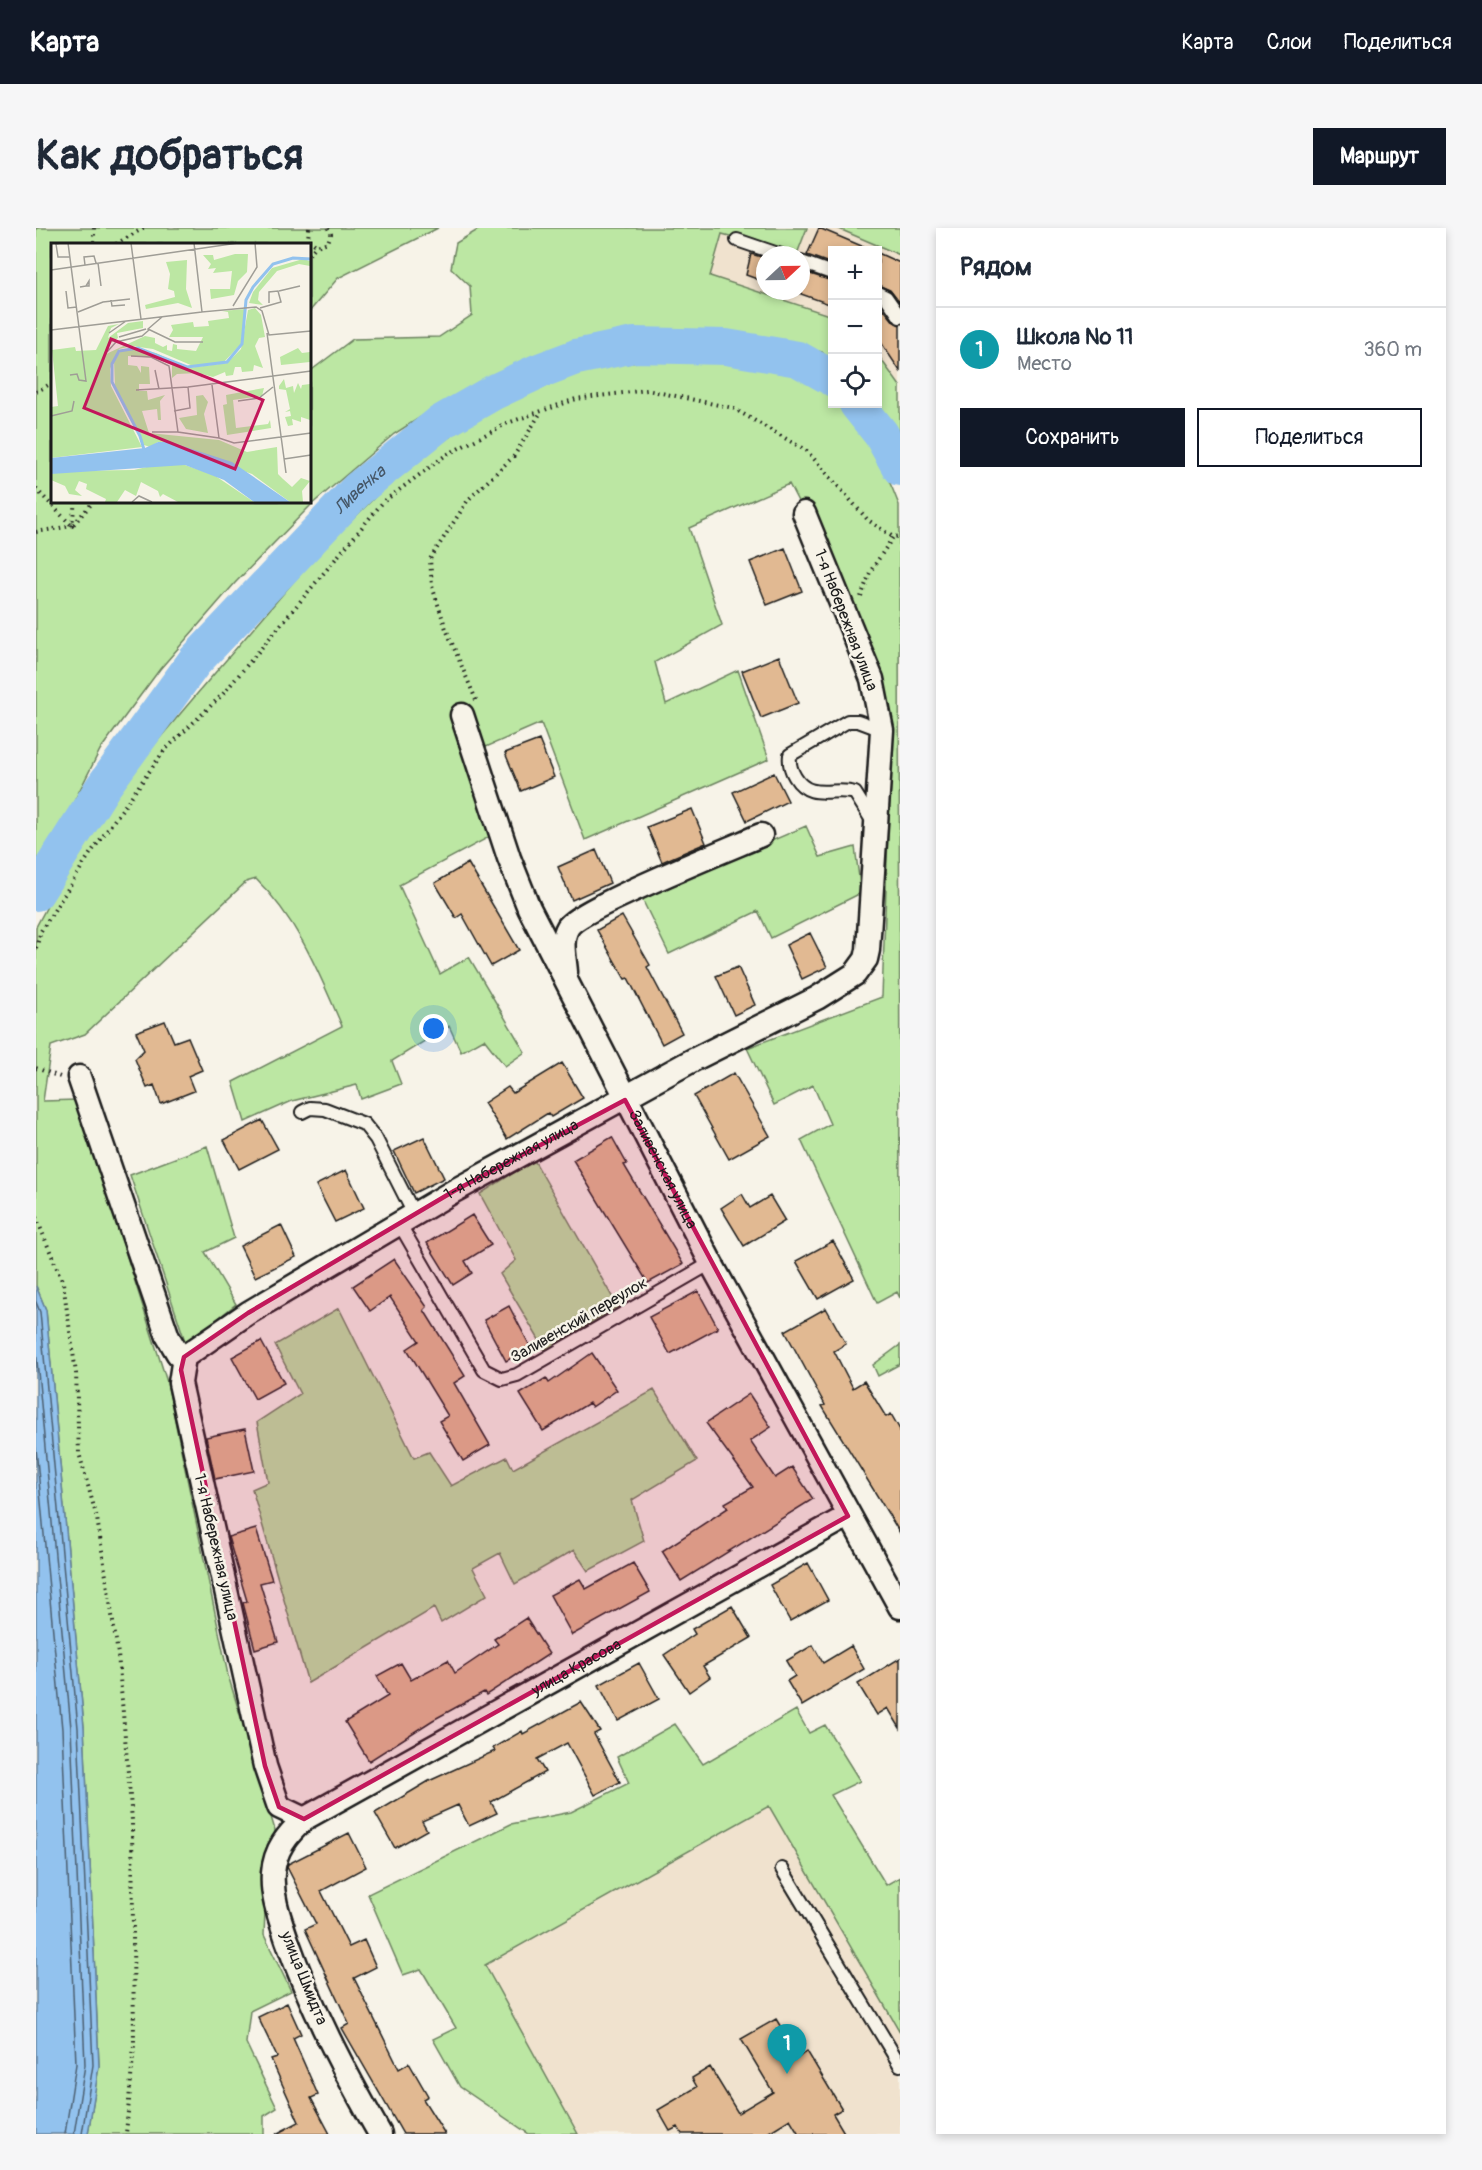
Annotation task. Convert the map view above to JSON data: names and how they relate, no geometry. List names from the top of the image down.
{
  "streets": {
    "street": [
      "1-я Набережная улица",
      "Заливенская улица",
      "улица Красова",
      "улица Шмидта"
    ],
    "lane": ["Заливенский переулок"]
  },
  "crossings": [
    ["1-я Набережная улица", "Заливенская улица"],
    ["1-я Набережная улица", "Заливенский переулок"],
    ["1-я Набережная улица", "улица Красова"],
    ["1-я Набережная улица", "улица Шмидта"],
    ["Заливенская улица", "Заливенский переулок"],
    ["Заливенская улица", "улица Красова"],
    ["улица Красова", "улица Шмидта"]
  ],
  "water": ["Ливенка"],
  "north": "right",
  "page": {
    "header": "Карта",
    "nav": ["Карта", "Слои", "Поделиться"],
    "buttons": [
      "Маршрут",
      ["Сохранить", "Поделиться"]
    ],
    "title": "Как добраться",
    "heading": "Рядом",
    "map_buttons": ["+", "−"],
    "list": [
      {
        "mark": "1",
        "name": "Школа № 11",
        "note": "Место",
        "value": "360 m"
      }
    ],
    "pins": "1"
  }
}
